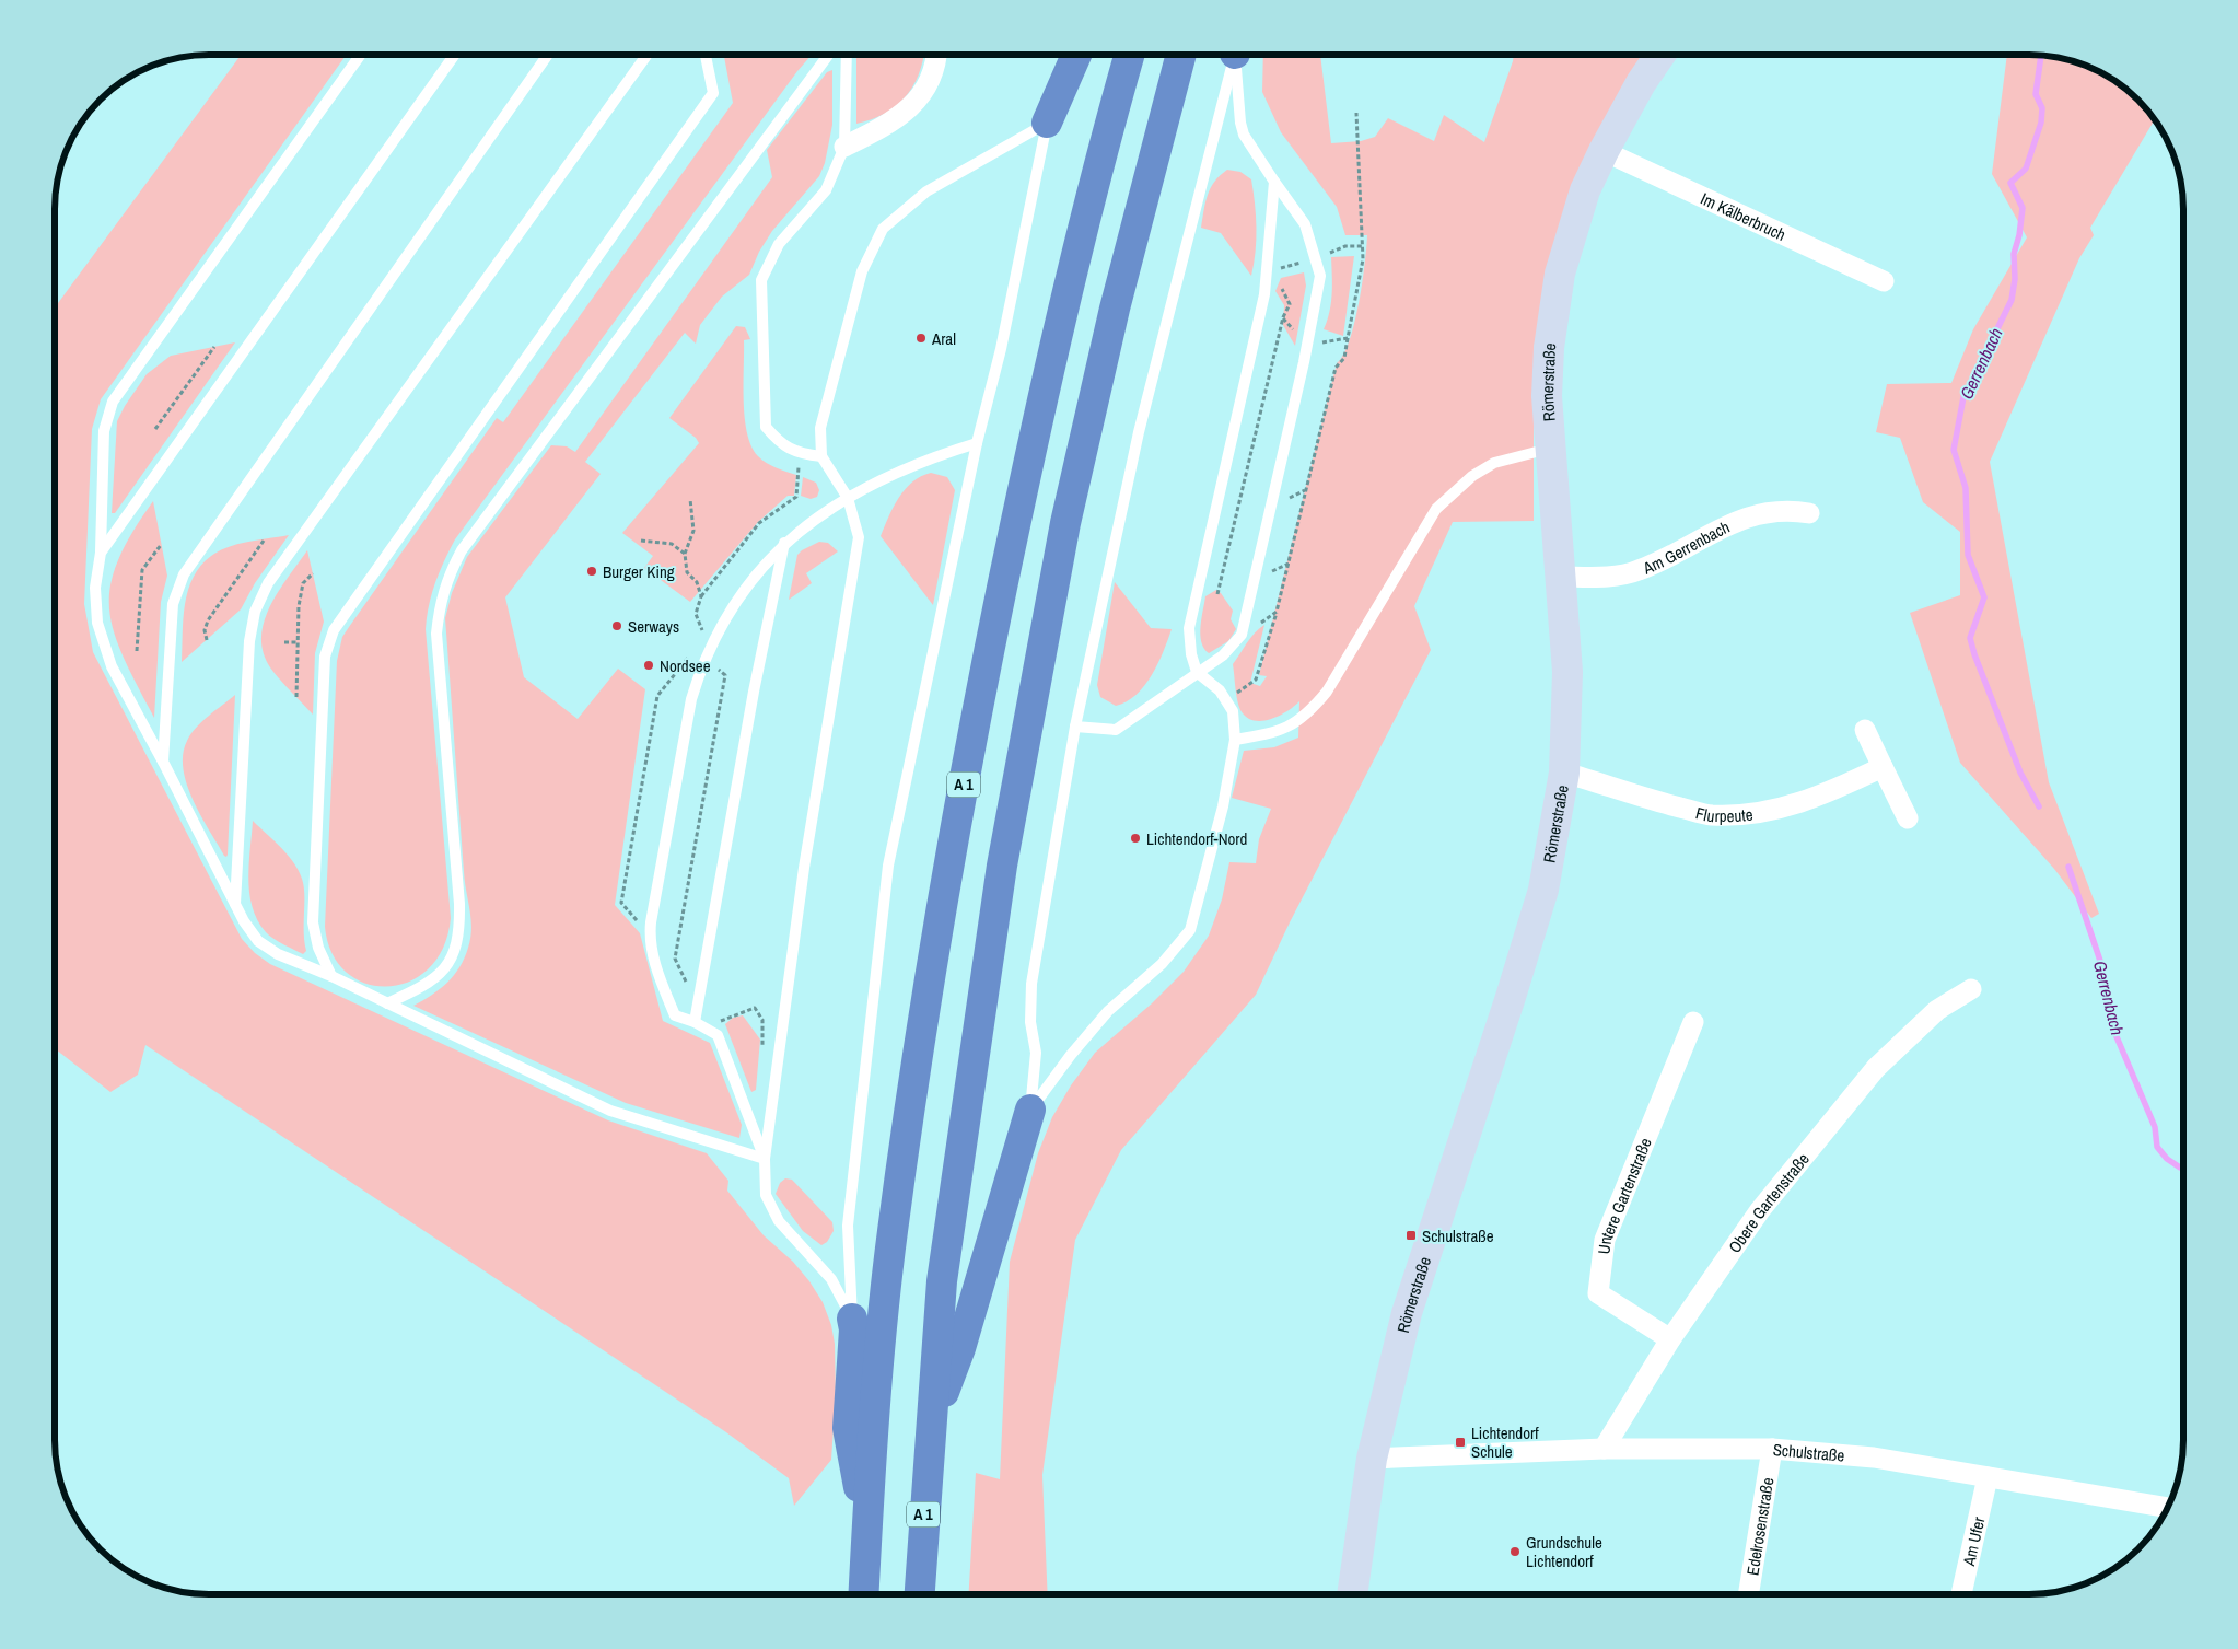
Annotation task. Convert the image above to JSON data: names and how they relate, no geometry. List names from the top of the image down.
{
  "streets": {
    "highway": ["A 1"],
    "street": [
      "Im Kälberbruch",
      "Römerstraße",
      "Am Gerrenbach",
      "Flurpeute",
      "Untere Gartenstraße",
      "Obere Gartenstraße",
      "Schulstraße",
      "Edelrosenstraße",
      "Am Ufer"
    ]
  },
  "crossings": [
    ["Im Kälberbruch", "Römerstraße"],
    ["Römerstraße", "Am Gerrenbach"],
    ["Römerstraße", "Flurpeute"],
    ["Römerstraße", "Schulstraße"],
    ["Untere Gartenstraße", "Obere Gartenstraße"],
    ["Obere Gartenstraße", "Schulstraße"],
    ["Schulstraße", "Edelrosenstraße"],
    ["Schulstraße", "Am Ufer"]
  ],
  "water": ["Gerrenbach"],
  "places": {
    "other": [
      "Aral",
      "Burger King",
      "Serways",
      "Nordsee",
      "Lichtendorf-Nord",
      "Grundschule Lichtendorf"
    ],
    "transit": ["Schulstraße", "Lichtendorf Schule"]
  }
}
